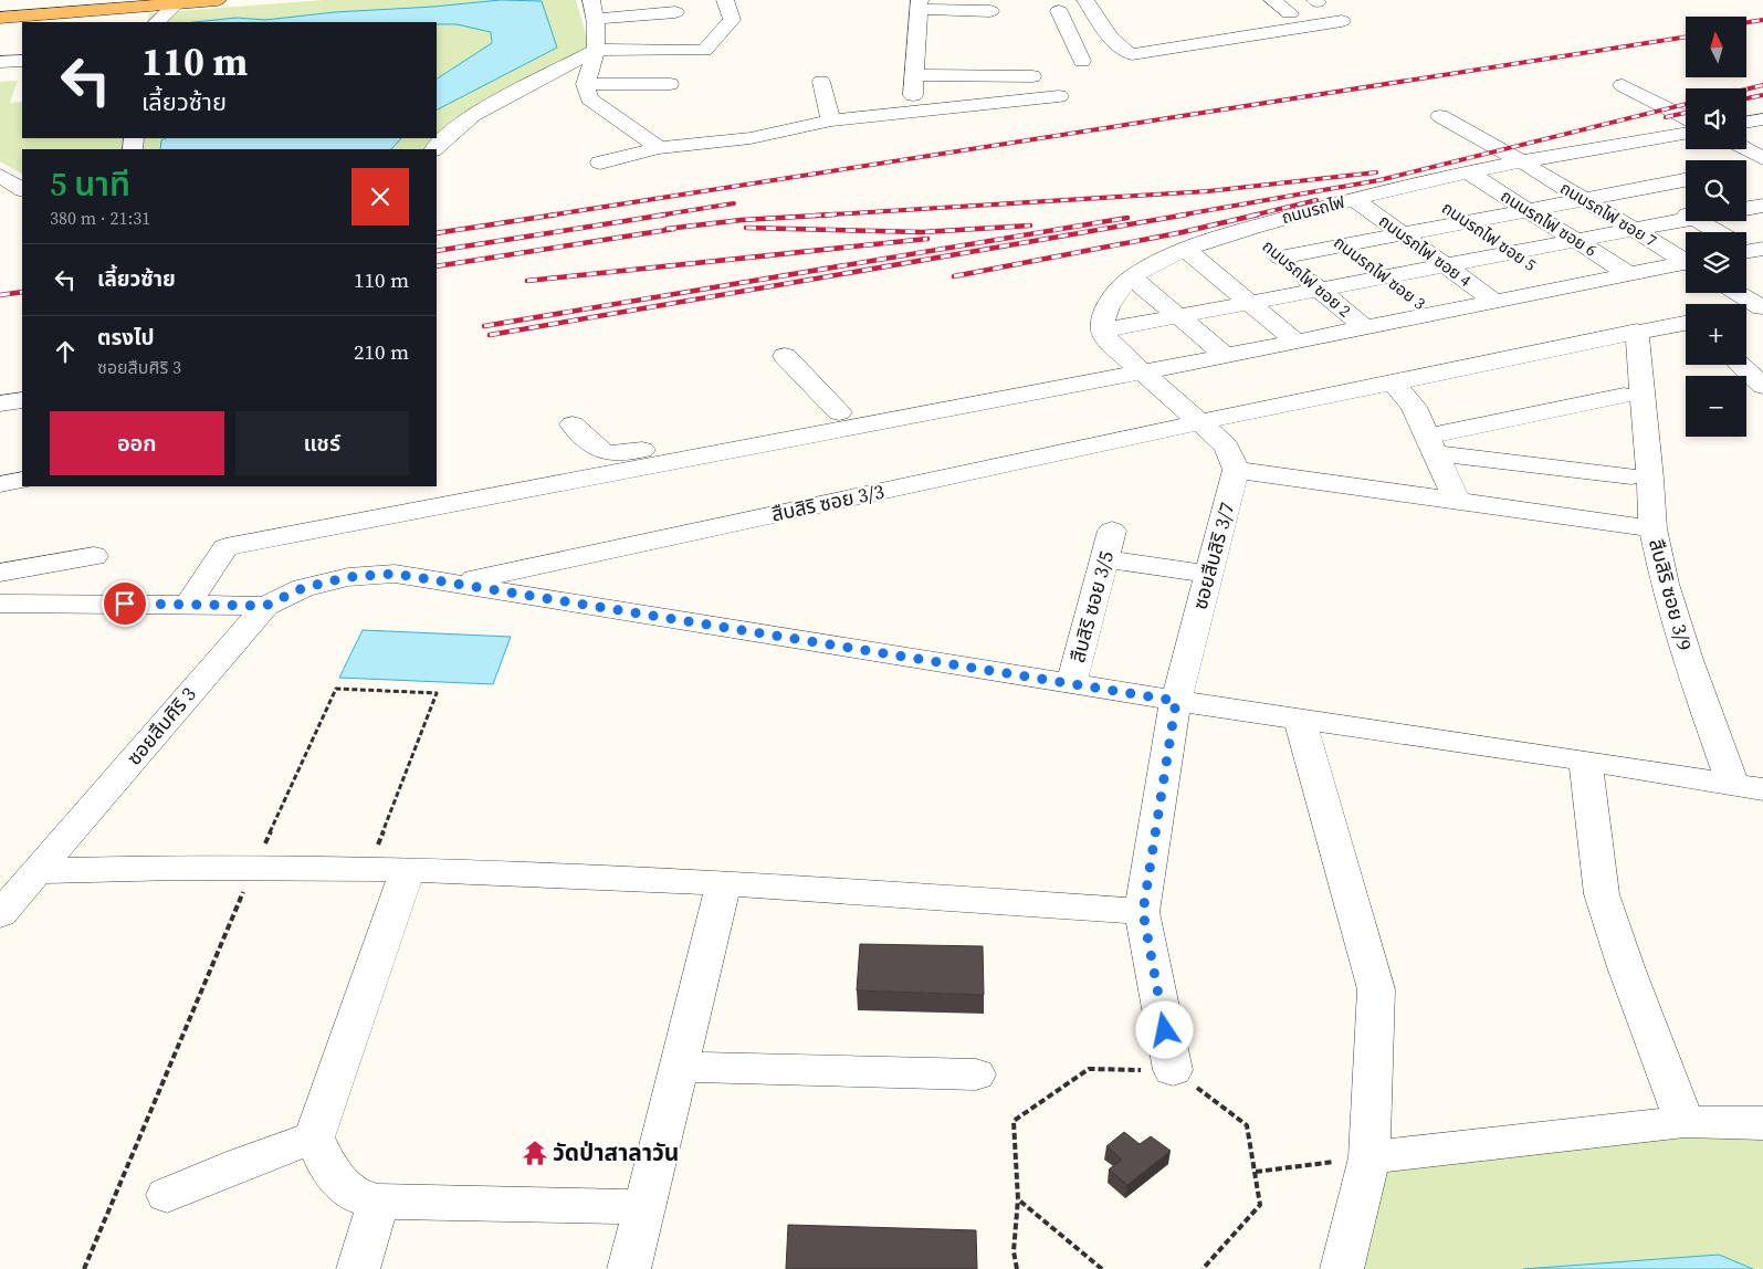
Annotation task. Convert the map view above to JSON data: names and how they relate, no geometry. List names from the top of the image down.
{
  "streets": {
    "street": [
      "ถนนรถไฟ",
      "ถนนรถไฟ ซอย 7",
      "ถนนรถไฟ ซอย 6",
      "ถนนรถไฟ ซอย 5",
      "ถนนรถไฟ ซอย 4",
      "ถนนรถไฟ ซอย 3",
      "ถนนรถไฟ ซอย 2",
      "สืบสิริ ซอย 3/3",
      "ซอยสืบสิริ 3/7",
      "สืบสิริ ซอย 3/9",
      "สืบสิริ ซอย 3/5",
      "ซอยสืบศิริ 3"
    ]
  },
  "crossings": [
    ["ถนนรถไฟ", "ถนนรถไฟ ซอย 7"],
    ["ถนนรถไฟ", "ถนนรถไฟ ซอย 6"],
    ["ถนนรถไฟ", "ถนนรถไฟ ซอย 5"],
    ["ถนนรถไฟ", "ถนนรถไฟ ซอย 4"],
    ["ถนนรถไฟ", "ถนนรถไฟ ซอย 3"],
    ["ถนนรถไฟ", "ถนนรถไฟ ซอย 2"],
    ["สืบสิริ ซอย 3/3", "ซอยสืบศิริ 3"],
    ["ซอยสืบสิริ 3/7", "ซอยสืบศิริ 3"],
    ["สืบสิริ ซอย 3/9", "ซอยสืบศิริ 3"],
    ["สืบสิริ ซอย 3/5", "ซอยสืบศิริ 3"]
  ],
  "places": {
    "temple": ["วัดป่าสาลาวัน"]
  },
  "north": "top",
  "page": {
    "map_buttons": ["+", "−"],
    "turn": ["110 m", "เลี้ยวซ้าย"],
    "heading": ["5 นาที", "380 m · 21:31"],
    "list": [
      {
        "name": "เลี้ยวซ้าย",
        "value": "110 m"
      },
      {
        "name": "ตรงไป",
        "note": "ซอยสืบศิริ 3",
        "value": "210 m"
      }
    ],
    "buttons": ["ออก", "แชร์"]
  }
}
